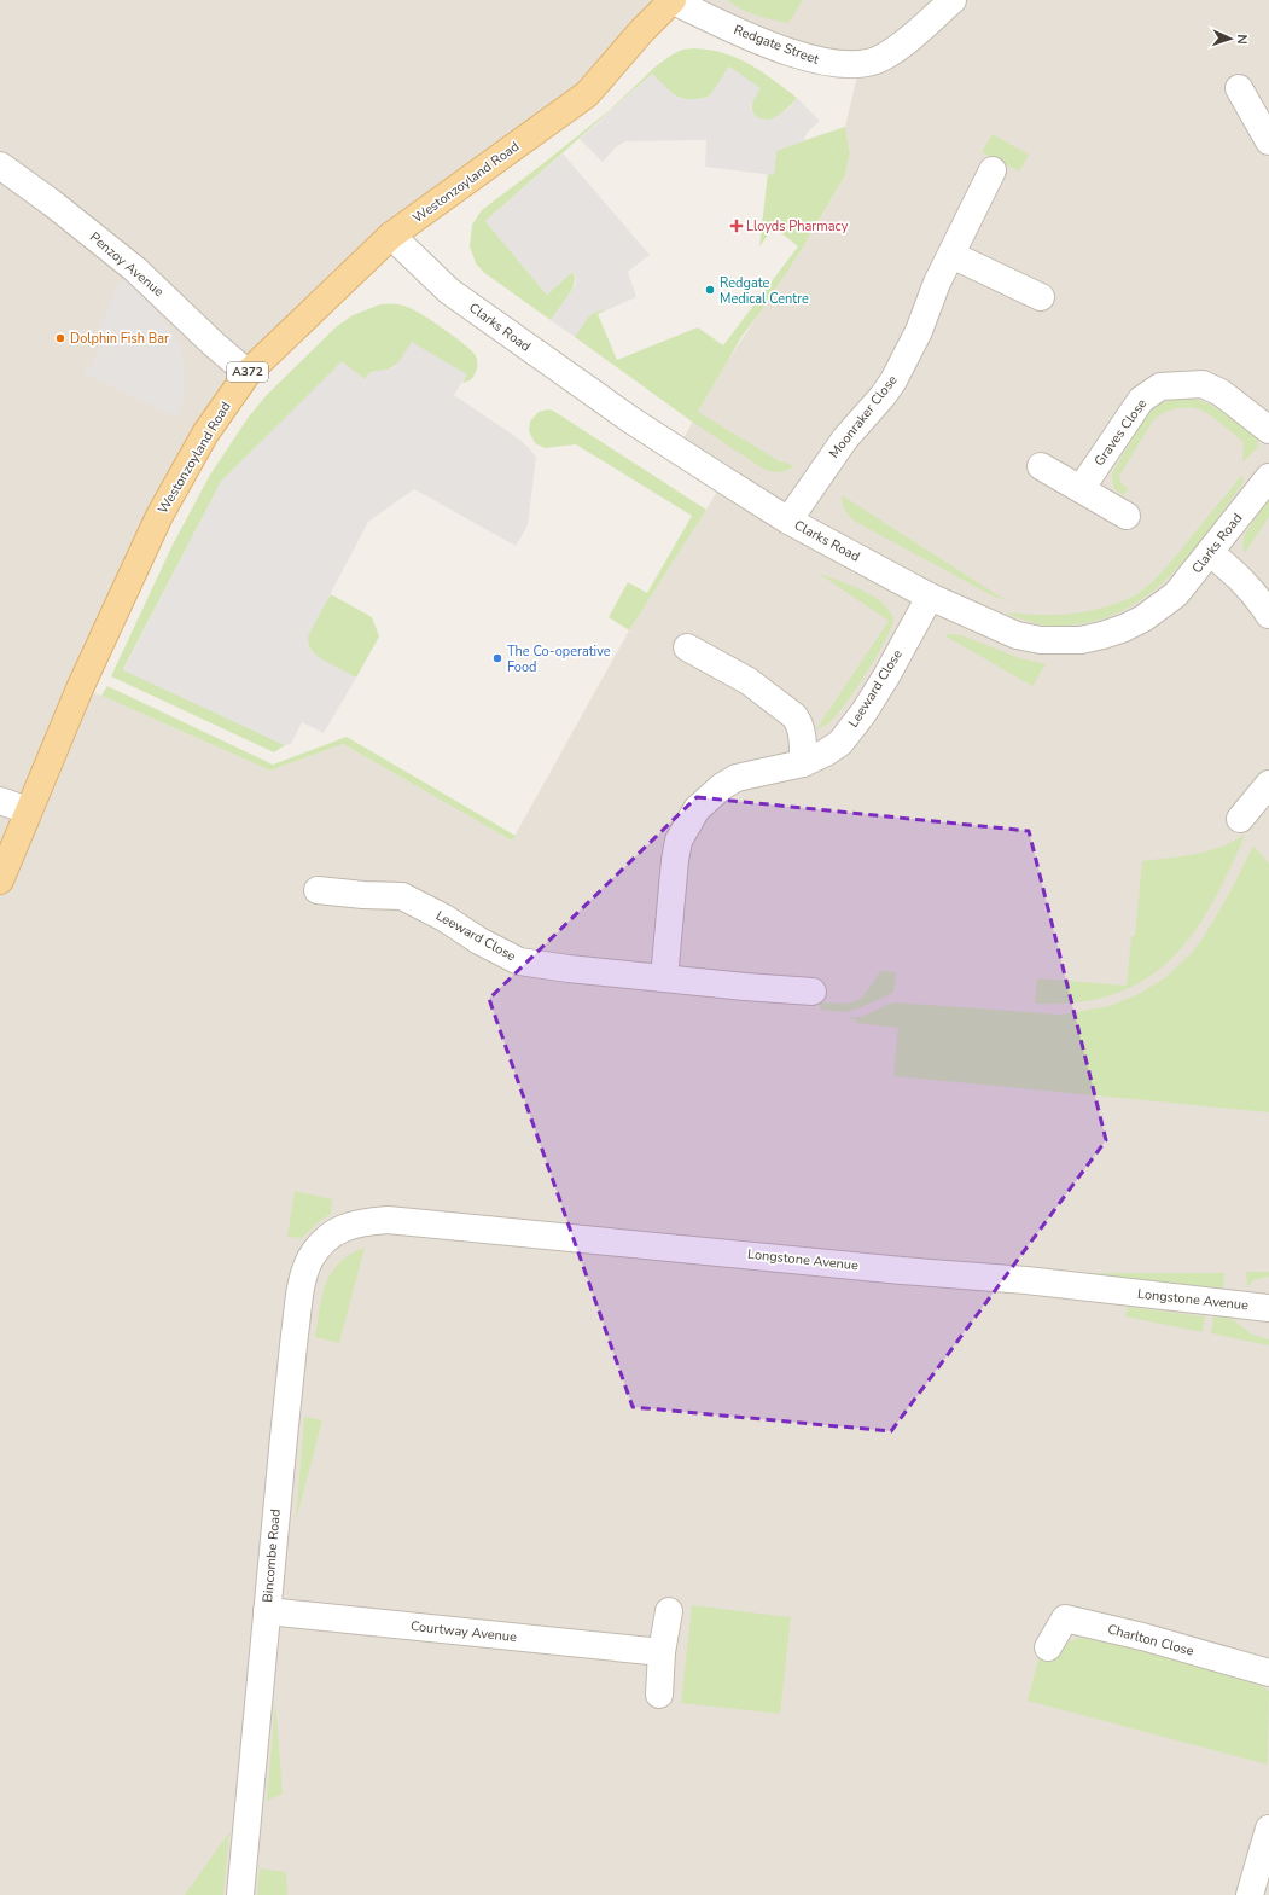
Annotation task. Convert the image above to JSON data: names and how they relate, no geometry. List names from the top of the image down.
{
  "streets": {
    "main road": ["Westonzoyland Road", "A372"],
    "street": [
      "Redgate Street",
      "Penzoy Avenue",
      "Clarks Road",
      "Moonraker Close",
      "Graves Close",
      "Leeward Close",
      "Longstone Avenue",
      "Bincombe Road",
      "Courtway Avenue",
      "Charlton Close"
    ]
  },
  "crossings": [
    ["Redgate Street", "Westonzoyland Road"],
    ["Westonzoyland Road", "Penzoy Avenue"],
    ["Westonzoyland Road", "Clarks Road"],
    ["Clarks Road", "Moonraker Close"],
    ["Clarks Road", "Leeward Close"],
    ["Longstone Avenue", "Bincombe Road"],
    ["Bincombe Road", "Courtway Avenue"]
  ],
  "places": {
    "health": ["Lloyds Pharmacy"],
    "other": ["Redgate Medical Centre", "Dolphin Fish Bar", "The Co-operative Food"]
  },
  "north": "right"
}
